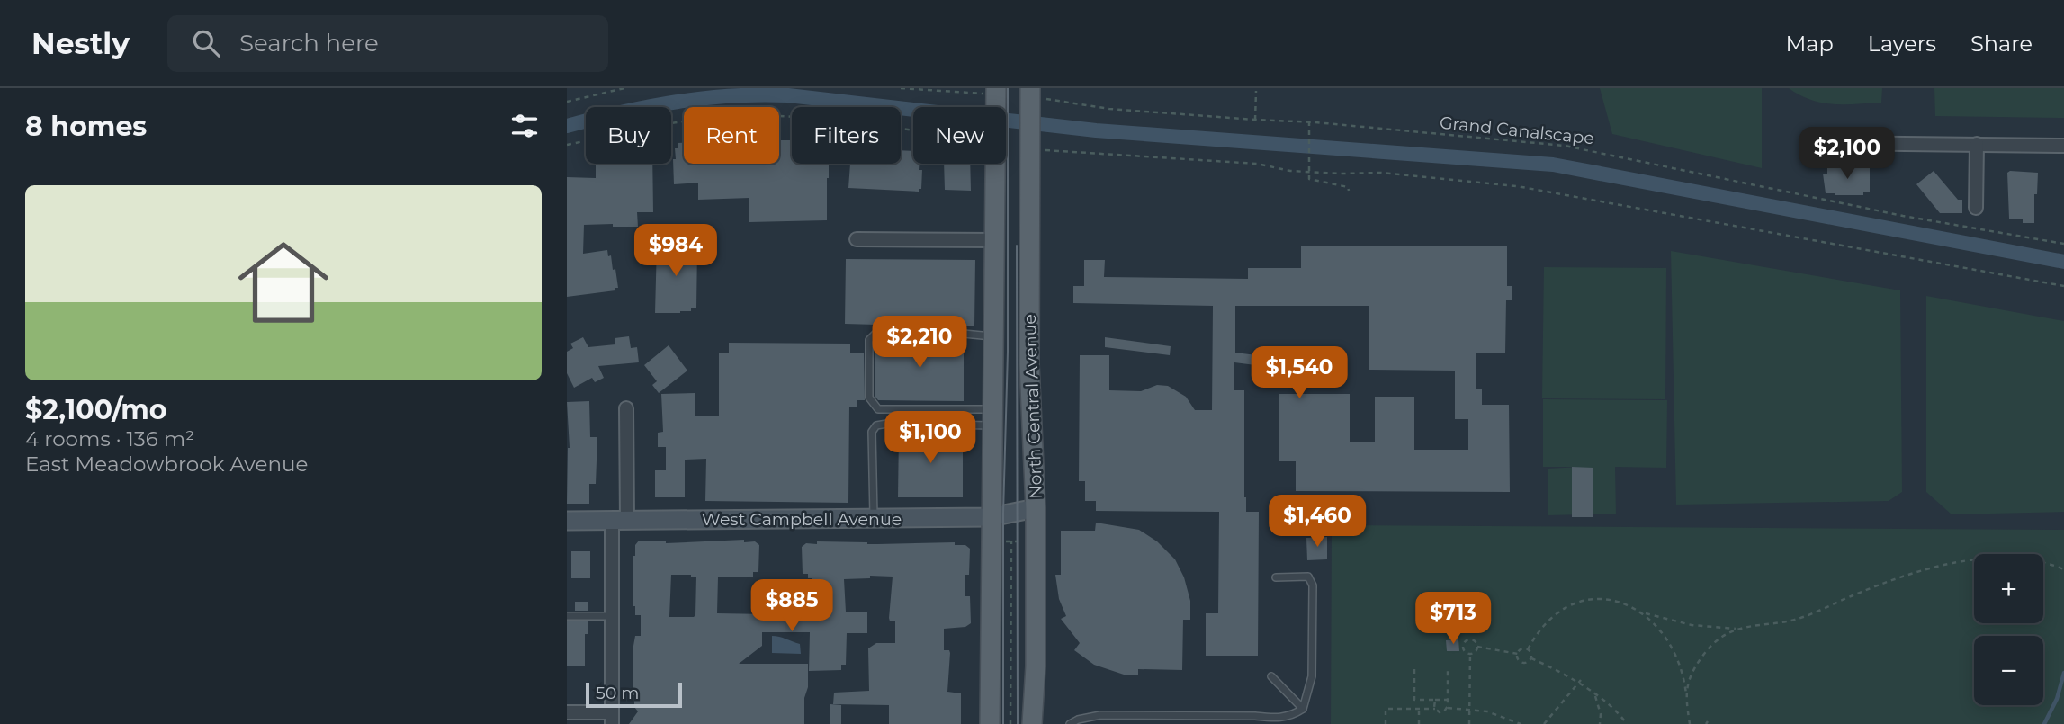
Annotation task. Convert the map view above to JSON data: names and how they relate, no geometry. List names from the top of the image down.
{
  "streets": {
    "main road": ["North Central Avenue"],
    "street": ["West Campbell Avenue"],
    "path": ["Grand Canalscape"]
  },
  "crossings": [
    ["Grand Canalscape", "North Central Avenue"],
    ["North Central Avenue", "West Campbell Avenue"]
  ],
  "scale_bar": "50 m",
  "page": {
    "header": "Nestly",
    "search": "Search here",
    "nav": ["Map", "Layers", "Share"],
    "heading": "8 homes",
    "chip": [
      "Buy",
      "Rent",
      "Filters",
      "New"
    ],
    "price": [
      "$2,100",
      "$984",
      "$2,210",
      "$1,540",
      "$1,100",
      "$1,460",
      "$885",
      "$713"
    ],
    "list": [
      {
        "name": "$2,100/mo",
        "note": "4 rooms · 136 m² · East Meadowbrook Avenue"
      }
    ],
    "map_buttons": ["+", "−"],
    "scale": "50 m"
  }
}
